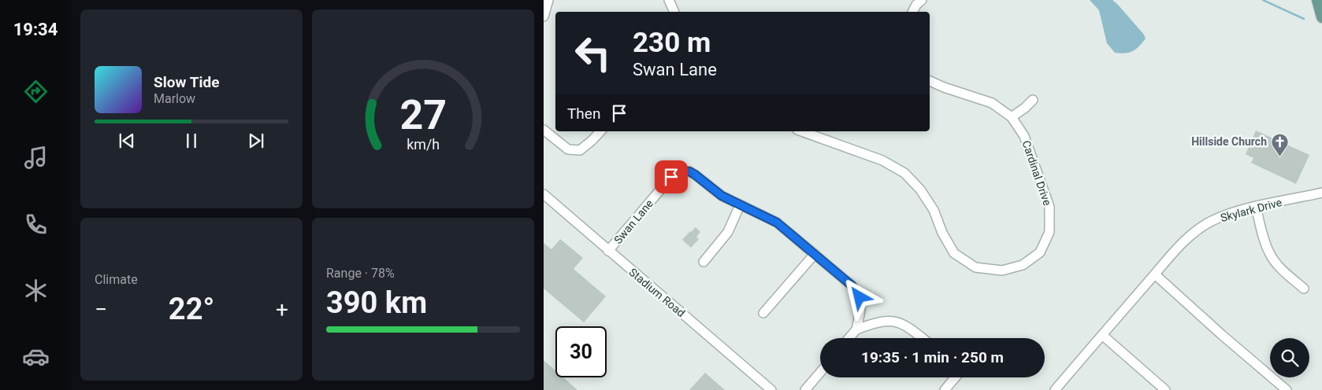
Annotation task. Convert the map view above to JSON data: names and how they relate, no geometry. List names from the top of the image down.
{
  "streets": {
    "street": [
      "Cardinal Drive",
      "Skylark Drive",
      "Swan Lane",
      "Stadium Road"
    ]
  },
  "crossings": [
    ["Swan Lane", "Stadium Road"]
  ],
  "places": {
    "church": ["Hillside Church"]
  },
  "page": {
    "tabs": "19:34",
    "turn": ["230 m", "Swan Lane"],
    "song": ["Slow Tide", "Marlow"],
    "then": "Then",
    "tile": [
      "Climate",
      ["Range · 78%", "390 km"]
    ],
    "heat": ["−", "22°", "+"],
    "limit": "30",
    "trip": "19:35 · 1 min · 250 m",
    "gauge": ["27", "km/h"]
  }
}
